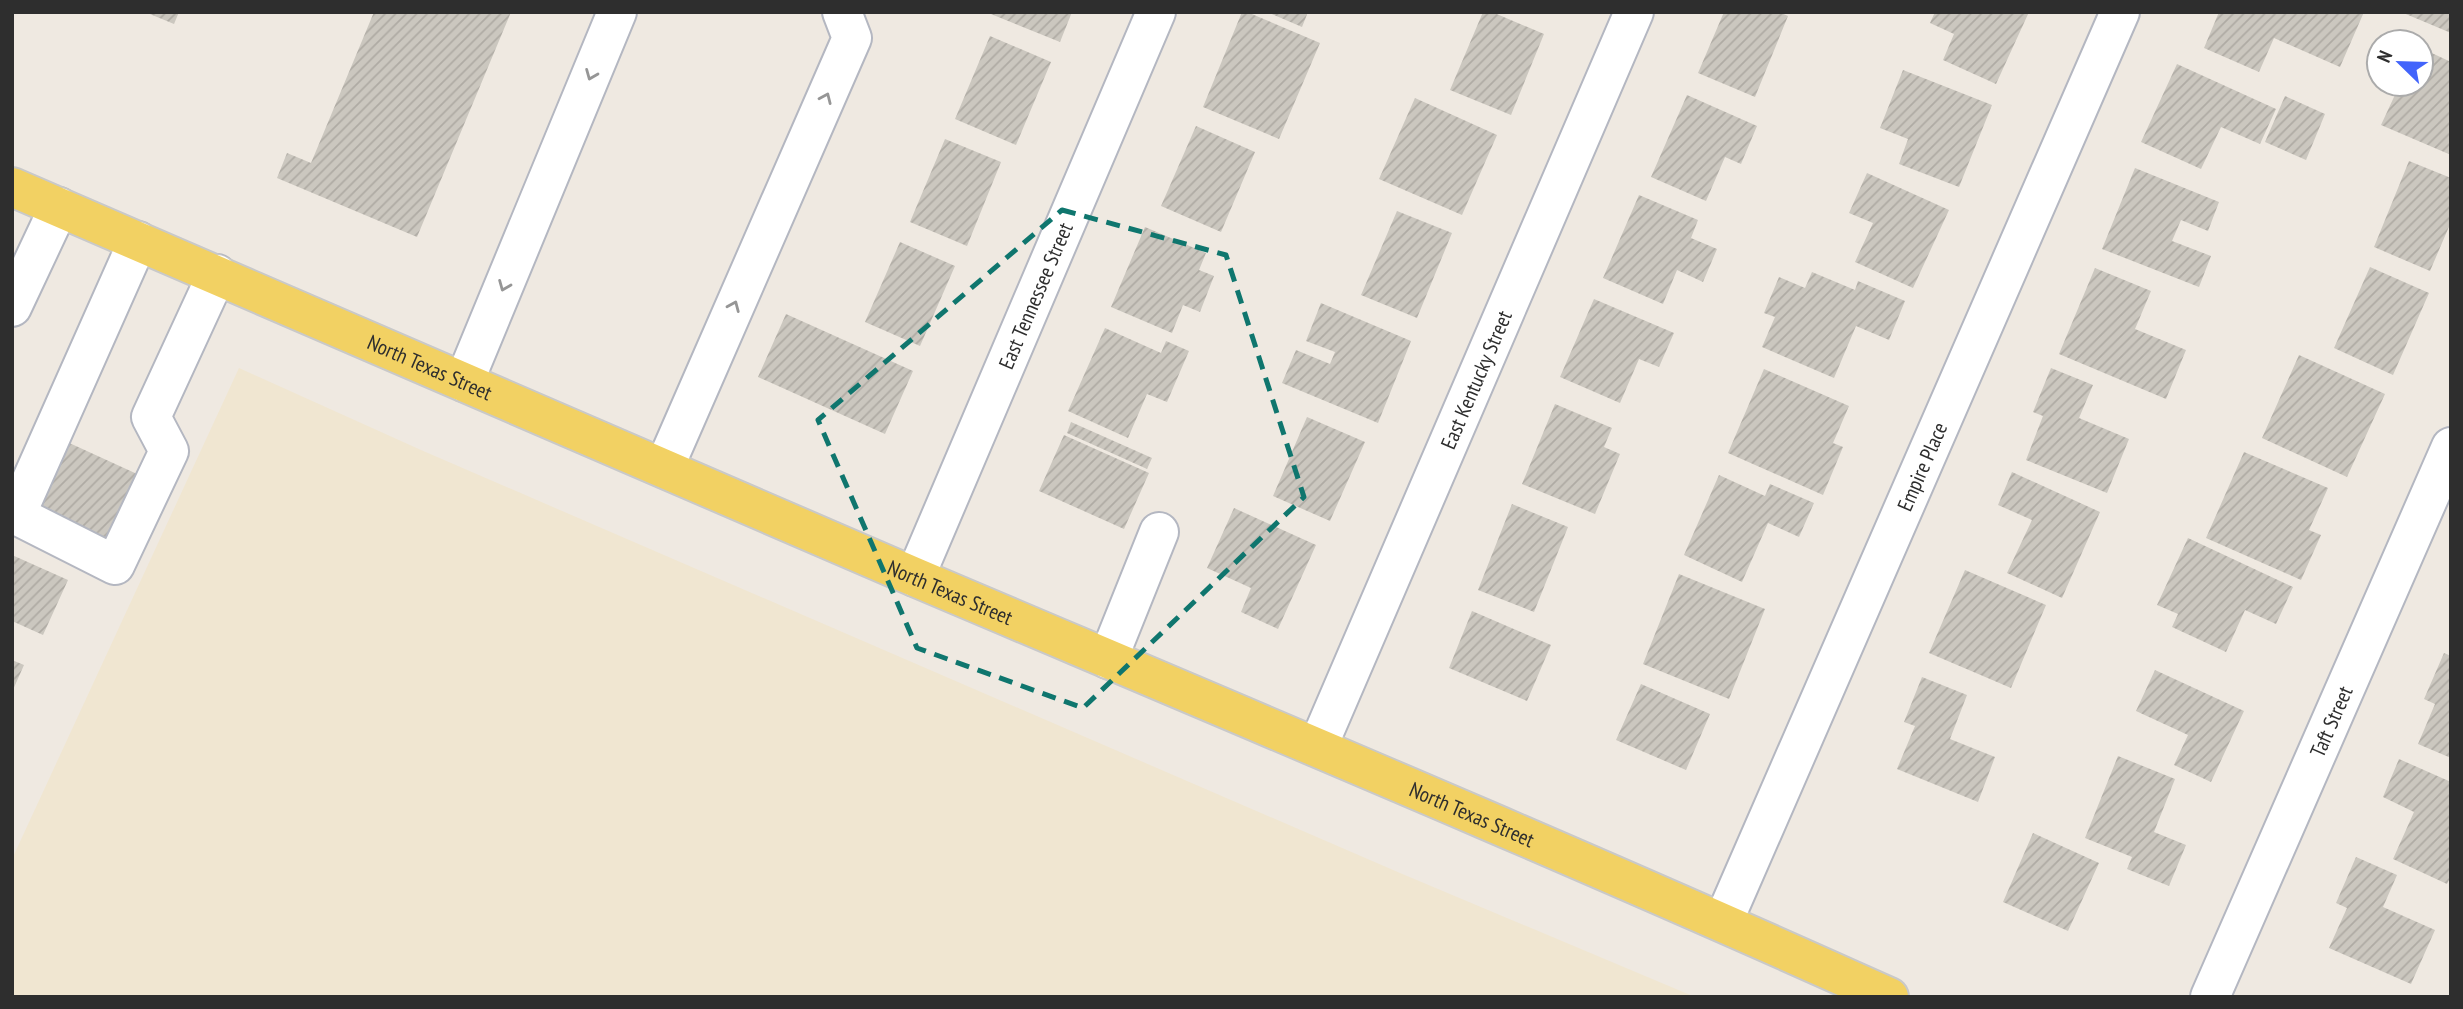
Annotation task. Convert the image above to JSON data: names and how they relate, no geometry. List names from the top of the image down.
{
  "streets": {
    "main road": ["North Texas Street"],
    "street": [
      "East Tennessee Street",
      "East Kentucky Street",
      "Empire Place",
      "Taft Street"
    ]
  },
  "crossings": [
    ["East Tennessee Street", "North Texas Street"],
    ["North Texas Street", "East Kentucky Street"],
    ["North Texas Street", "Empire Place"]
  ],
  "north": "top left"
}
